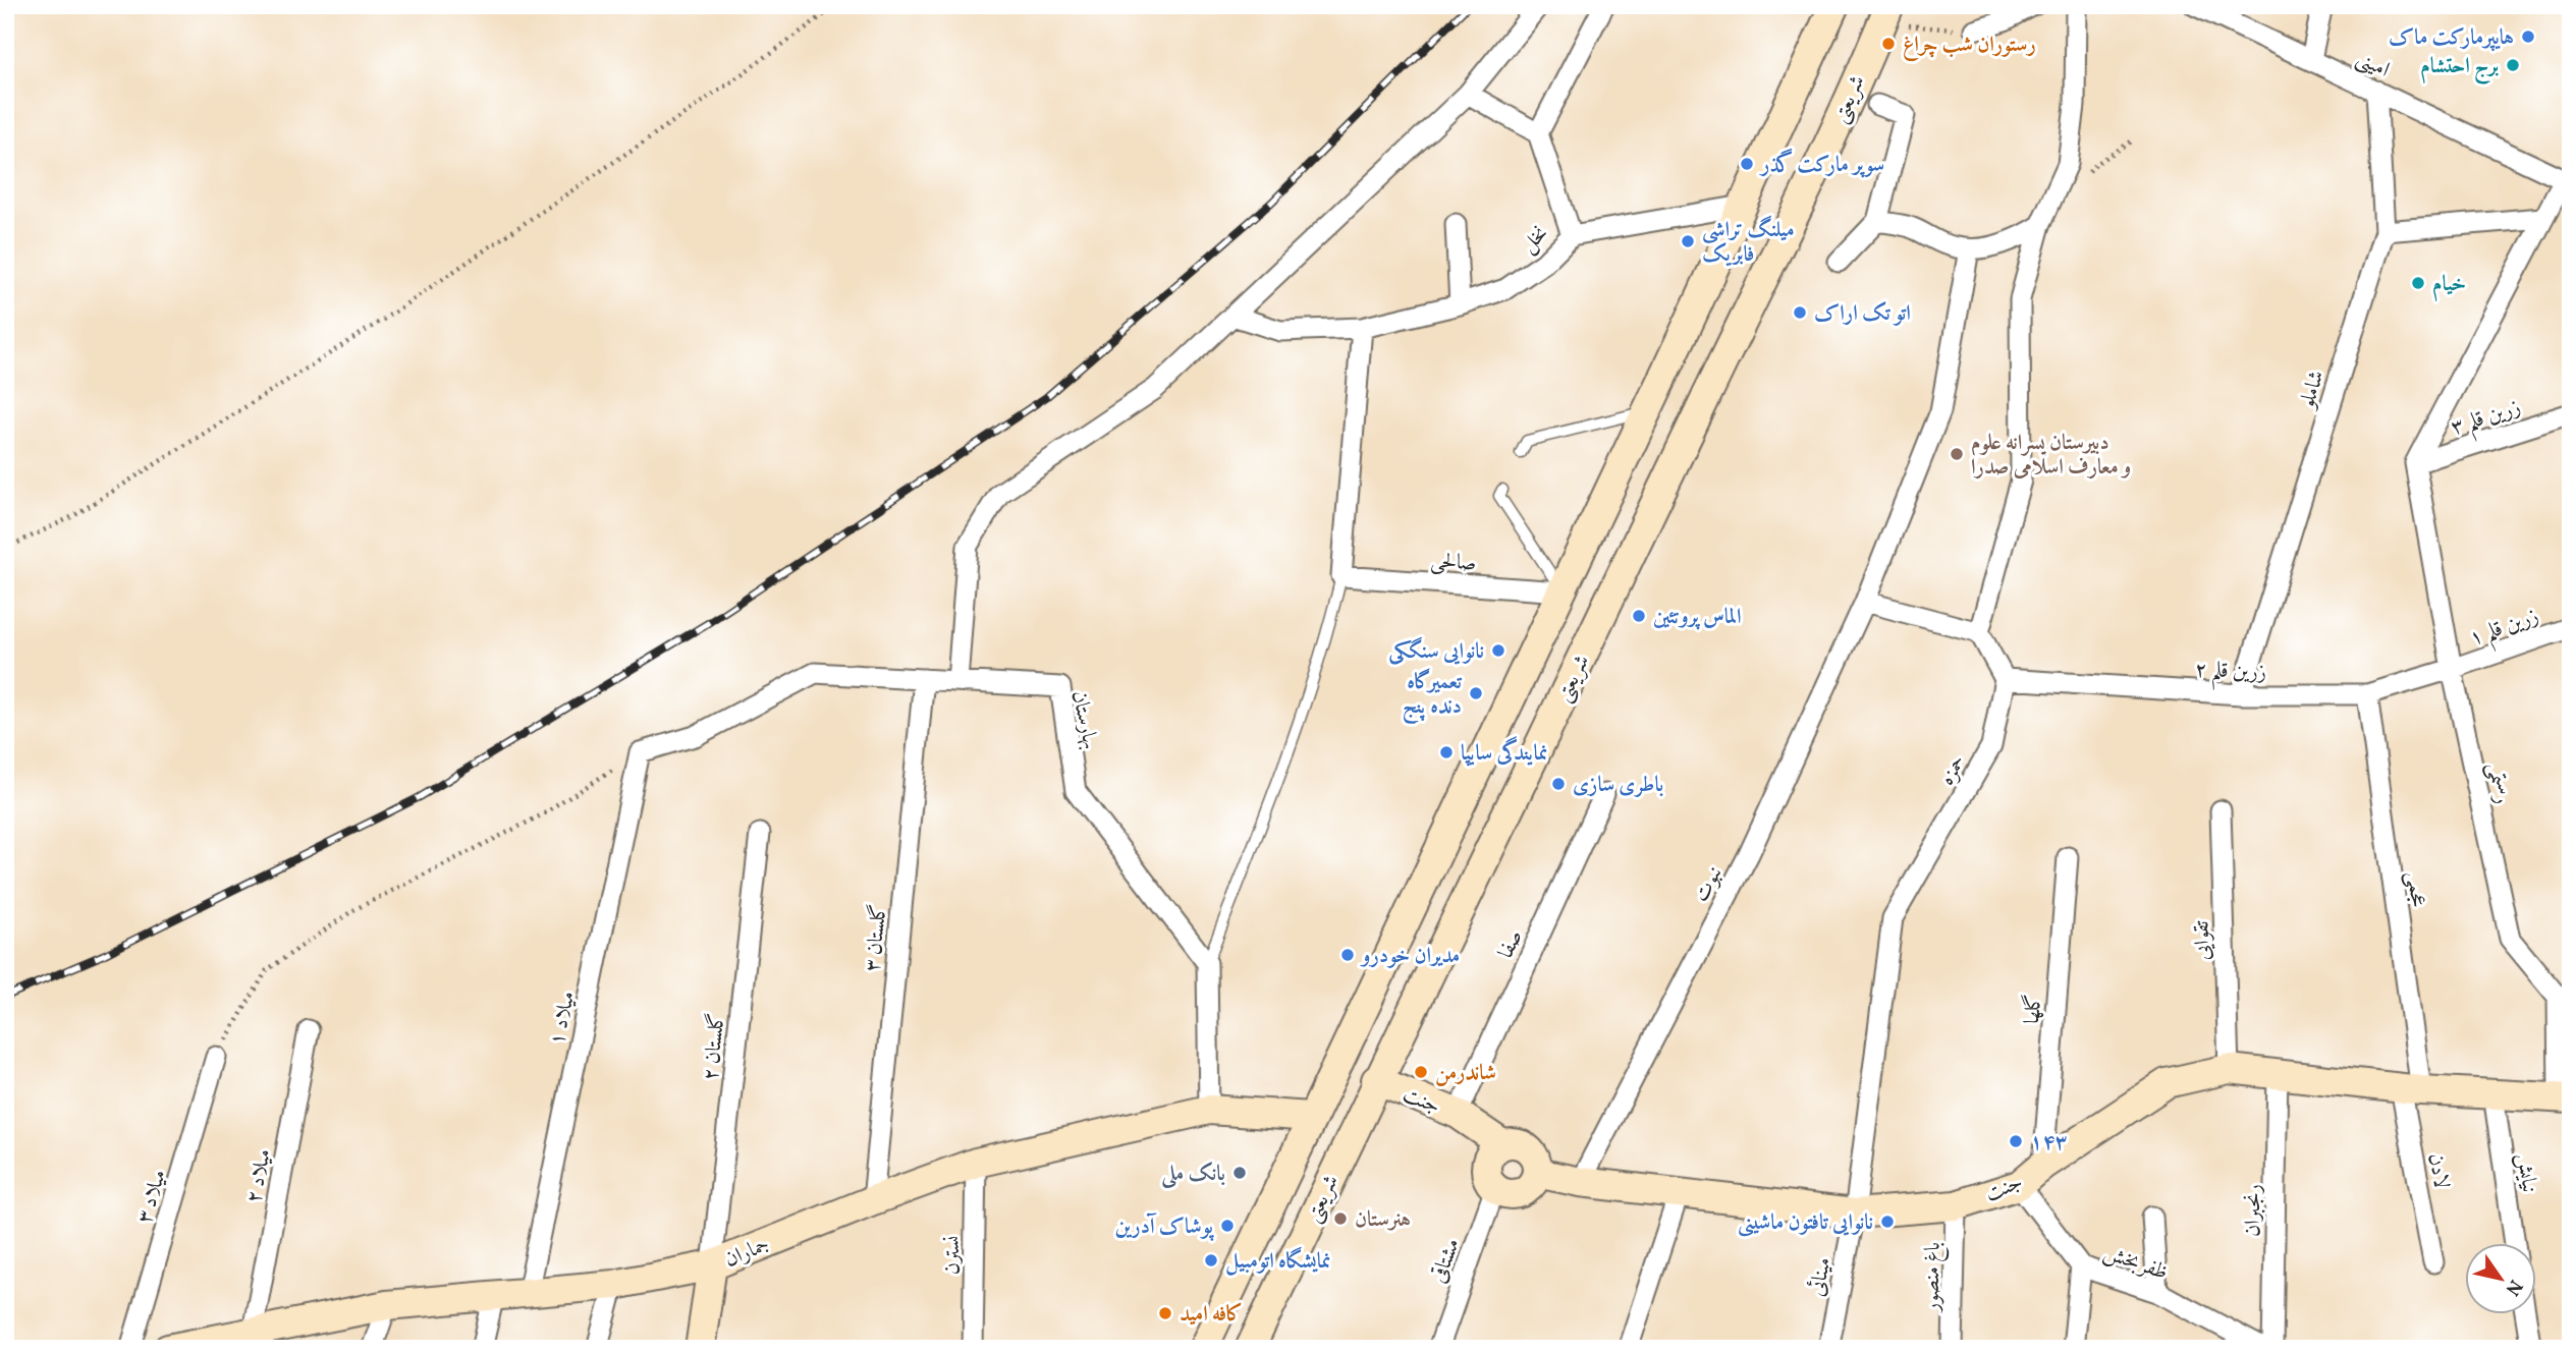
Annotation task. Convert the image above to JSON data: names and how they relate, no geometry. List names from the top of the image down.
{
  "streets": {
    "main road": ["شریعتی", "جنت", "جماران"],
    "street": [
      "امینی",
      "نخل",
      "شاملو",
      "زرین قلم ۳",
      "صالحی",
      "زرین قلم ۱",
      "زرین قلم ۲",
      "بهارستان",
      "حمزه",
      "رستمی",
      "نبوت",
      "عجمی",
      "گلستان ۳",
      "تقوایی",
      "صفا",
      "گلها",
      "میلاد ۱",
      "گلستان ۲",
      "لادن",
      "نیایش",
      "میلاد ۲",
      "میلاد ۳",
      "رنجبران",
      "نسترن",
      "مشتاقی",
      "ظفربخش",
      "مینائی",
      "باغ منصور"
    ]
  },
  "crossings": [
    ["امینی", "شاملو"],
    ["شریعتی", "نخل"],
    ["شریعتی", "صالحی"],
    ["شریعتی", "جنت"],
    ["شریعتی", "جماران"],
    ["شاملو", "زرین قلم ۲"],
    ["زرین قلم ۳", "رستمی"],
    ["زرین قلم ۱", "زرین قلم ۲"],
    ["زرین قلم ۱", "رستمی"],
    ["زرین قلم ۲", "حمزه"],
    ["زرین قلم ۲", "رستمی"],
    ["زرین قلم ۲", "عجمی"],
    ["بهارستان", "گلستان ۳"],
    ["بهارستان", "میلاد ۱"],
    ["حمزه", "جنت"],
    ["حمزه", "مینائی"],
    ["رستمی", "جنت"],
    ["نبوت", "جنت"],
    ["عجمی", "جنت"],
    ["عجمی", "لادن"],
    ["گلستان ۳", "جماران"],
    ["تقوایی", "جنت"],
    ["صفا", "جنت"],
    ["گلها", "جنت"],
    ["میلاد ۱", "جماران"],
    ["گلستان ۲", "جماران"],
    ["جنت", "لادن"],
    ["جنت", "نیایش"],
    ["جنت", "رنجبران"],
    ["جنت", "مشتاقی"],
    ["جنت", "ظفربخش"],
    ["جنت", "مینائی"],
    ["جنت", "باغ منصور"],
    ["میلاد ۲", "جماران"],
    ["جماران", "نسترن"]
  ],
  "places": [
    "هایپرمارکت ماک",
    "رستوران شب چراغ",
    "برج احتشام",
    "سوپر مارکت گذر",
    "میلنگ تراشی فابریک",
    "خیام",
    "اتو تک اراک",
    "دبیرستان پسرانه علوم و معارف اسلامی صدرا",
    "الماس پروتئین",
    "نانوایی سنگکی",
    "تعمیرگاه دنده پنج",
    "نمایندگی سایپا",
    "باطری سازی",
    "مدیران خودرو",
    "شاندرمن",
    "۱۴۳",
    "بانک ملی",
    "هنرستان",
    "نانوایی تافتون ماشینی",
    "پوشاک آدرین",
    "نمایشگاه اتومبیل",
    "کافه امید"
  ],
  "north": "bottom right"
}
